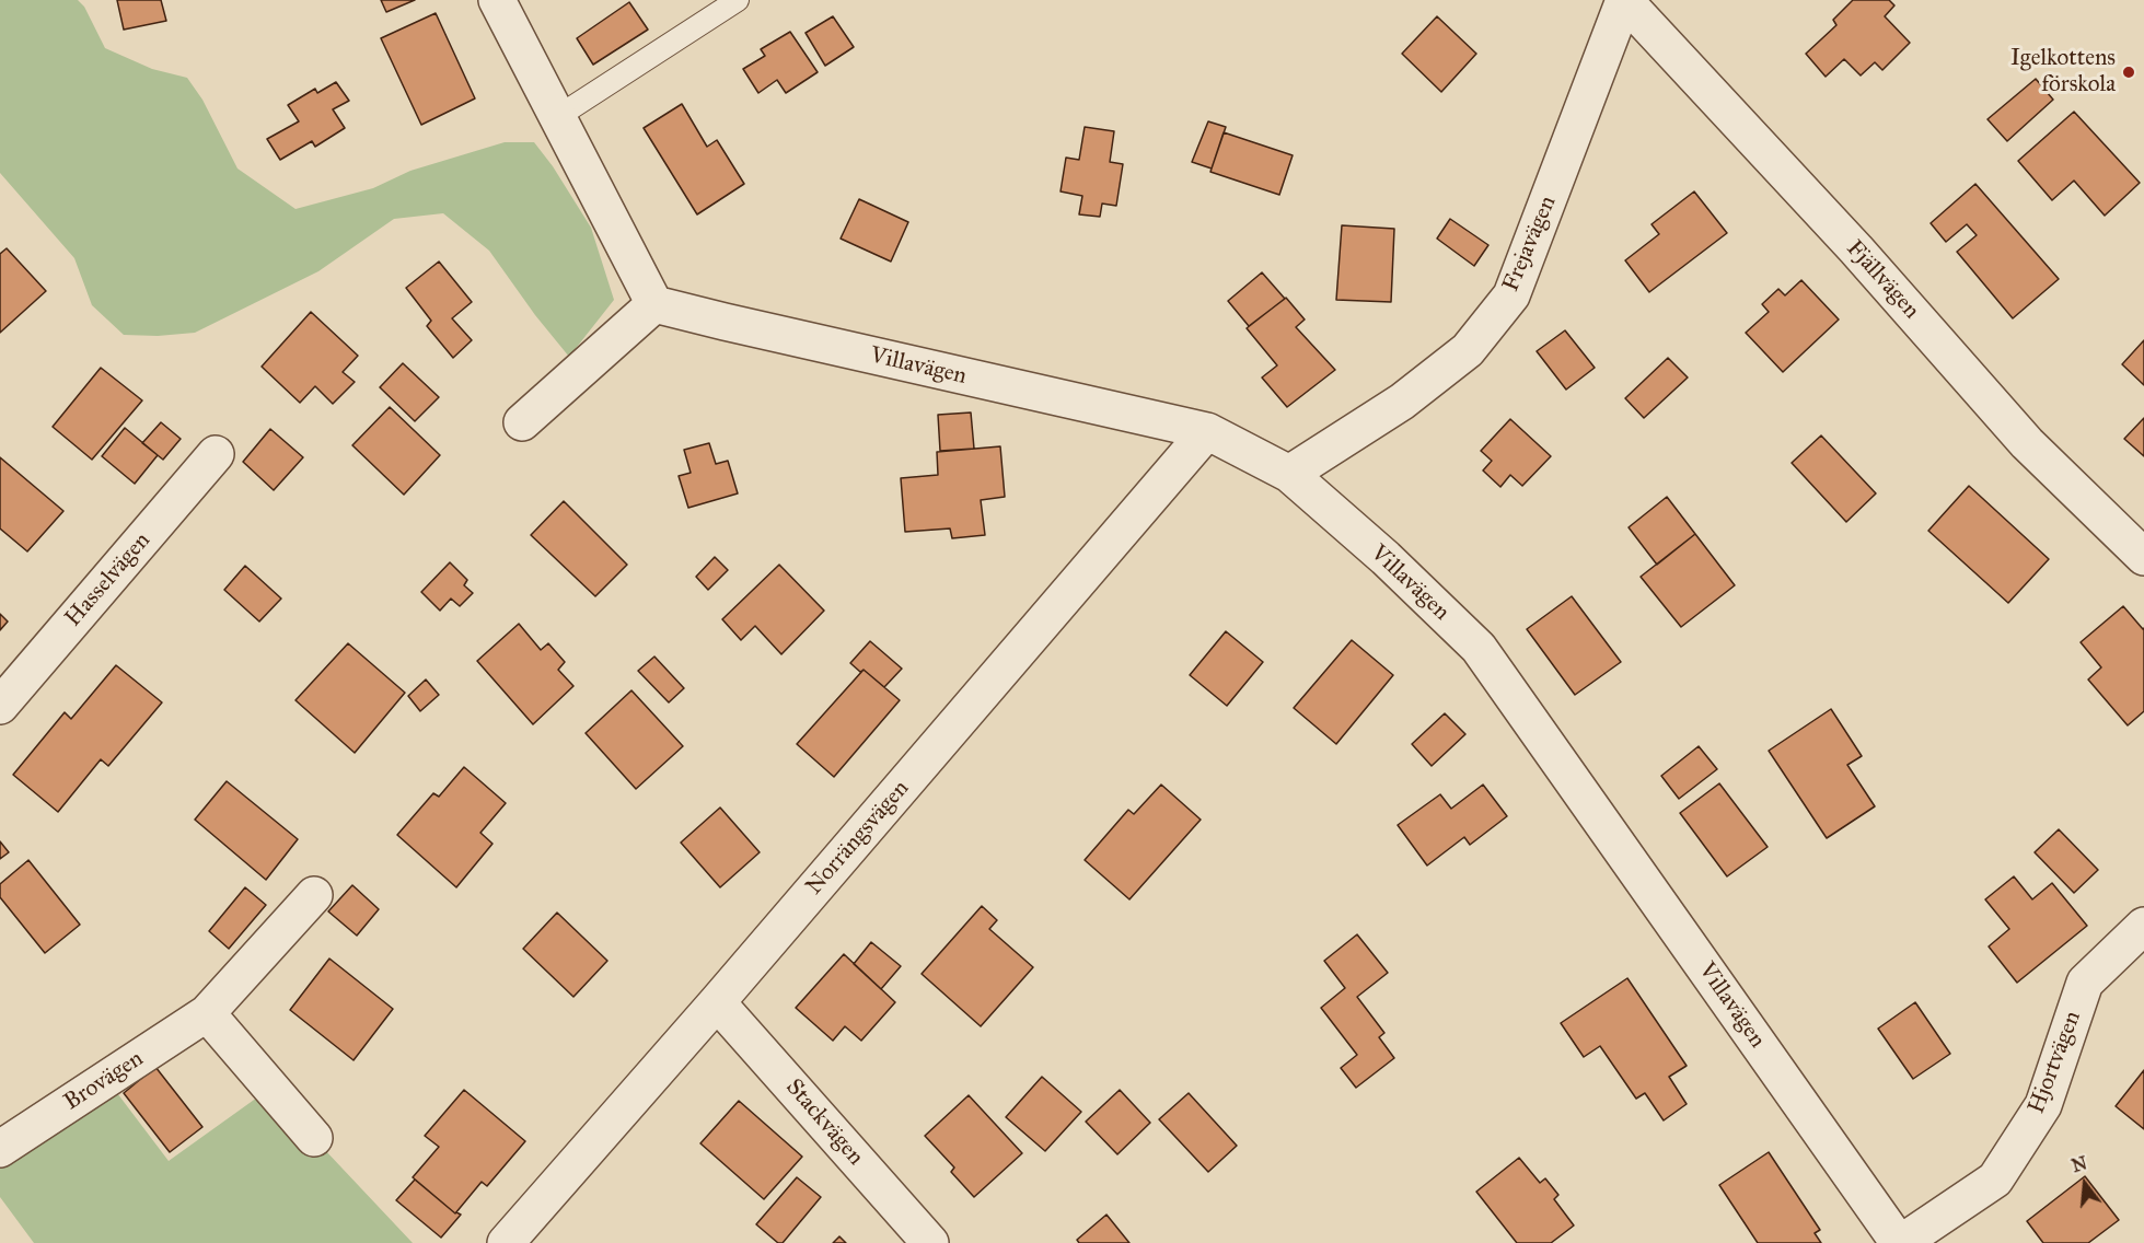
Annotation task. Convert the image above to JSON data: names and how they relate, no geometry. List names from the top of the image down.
{
  "streets": {
    "street": [
      "Frejavägen",
      "Fjällvägen",
      "Villavägen",
      "Hasselvägen",
      "Norrängsvägen",
      "Hjortvägen",
      "Brovägen",
      "Stackvägen"
    ]
  },
  "crossings": [
    ["Frejavägen", "Fjällvägen"],
    ["Frejavägen", "Villavägen"],
    ["Villavägen", "Norrängsvägen"],
    ["Villavägen", "Hjortvägen"],
    ["Norrängsvägen", "Stackvägen"]
  ],
  "places": ["Igelkottens förskola"],
  "north": "top"
}
